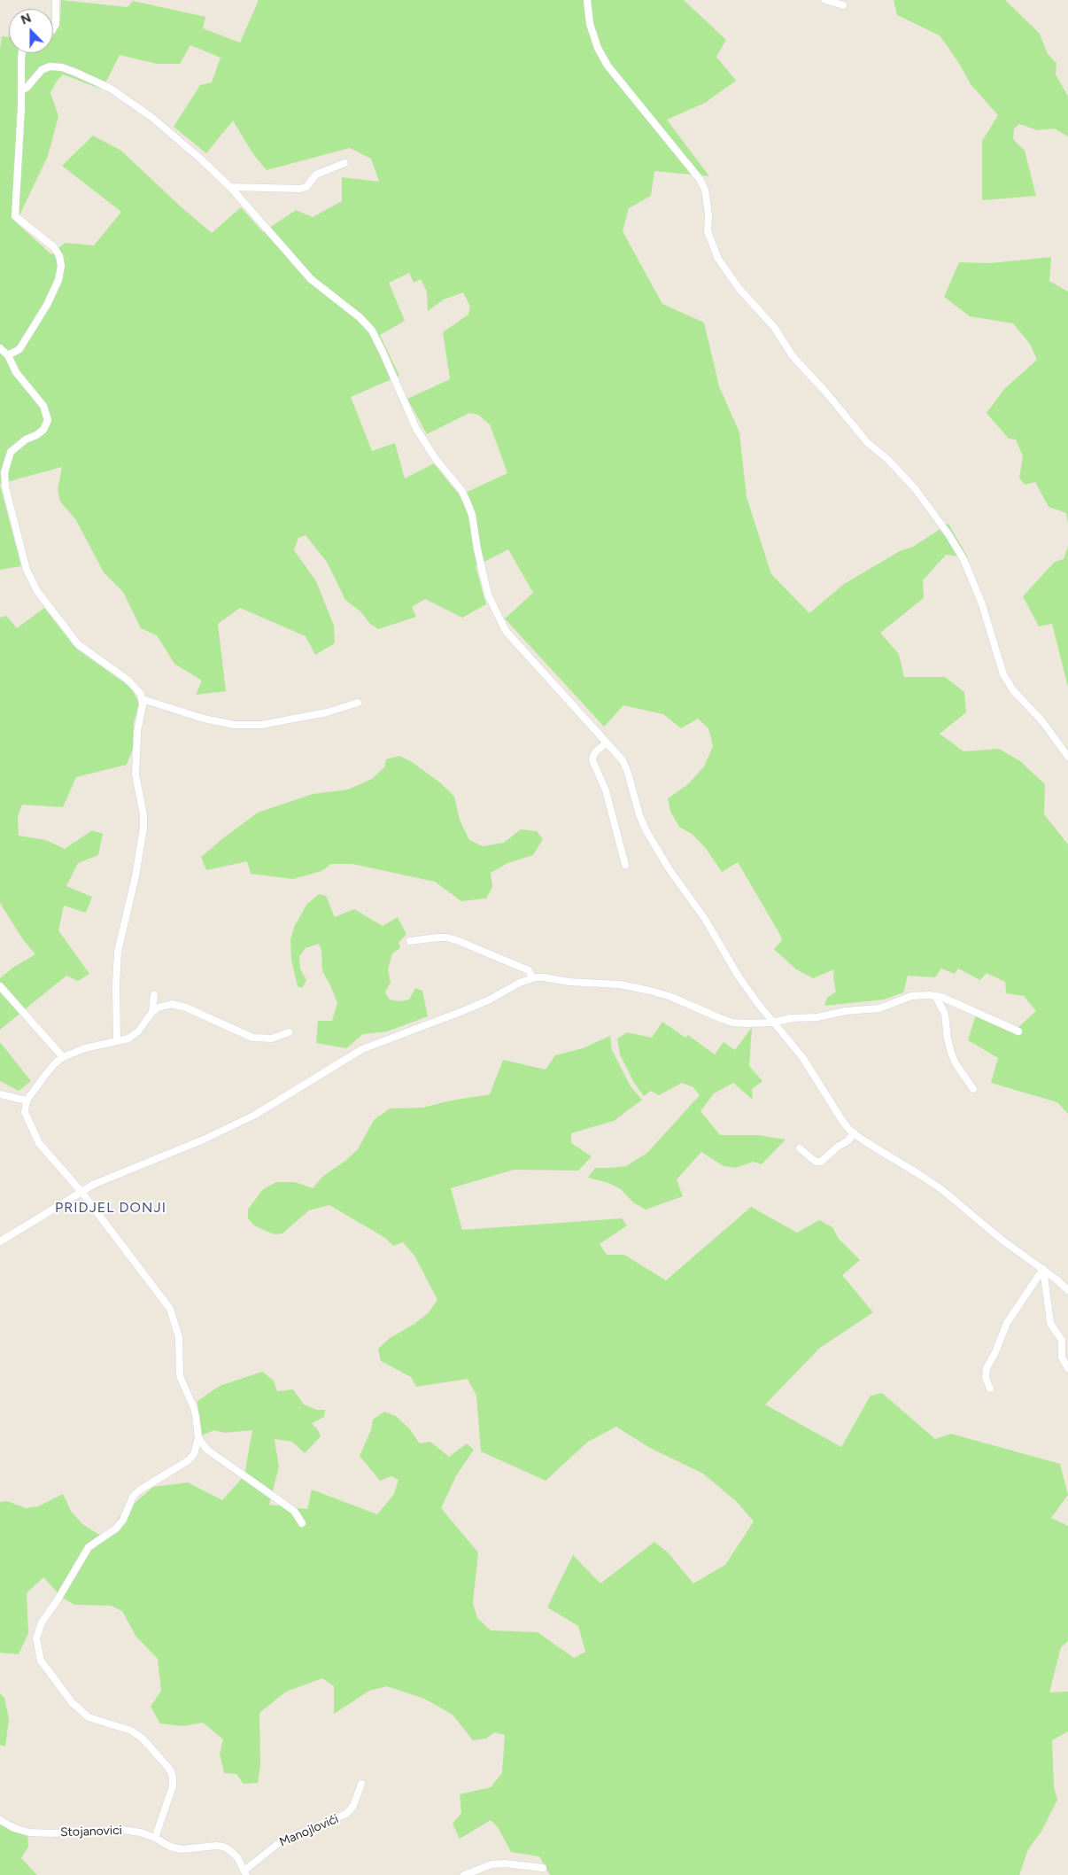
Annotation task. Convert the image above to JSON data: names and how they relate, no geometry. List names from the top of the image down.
{
  "streets": {
    "street": ["Manojlovići", "Stojanovici"]
  },
  "crossings": [
    ["Manojlovići", "Stojanovici"]
  ],
  "districts": ["PRIDJEL DONJI"],
  "north": "top"
}
